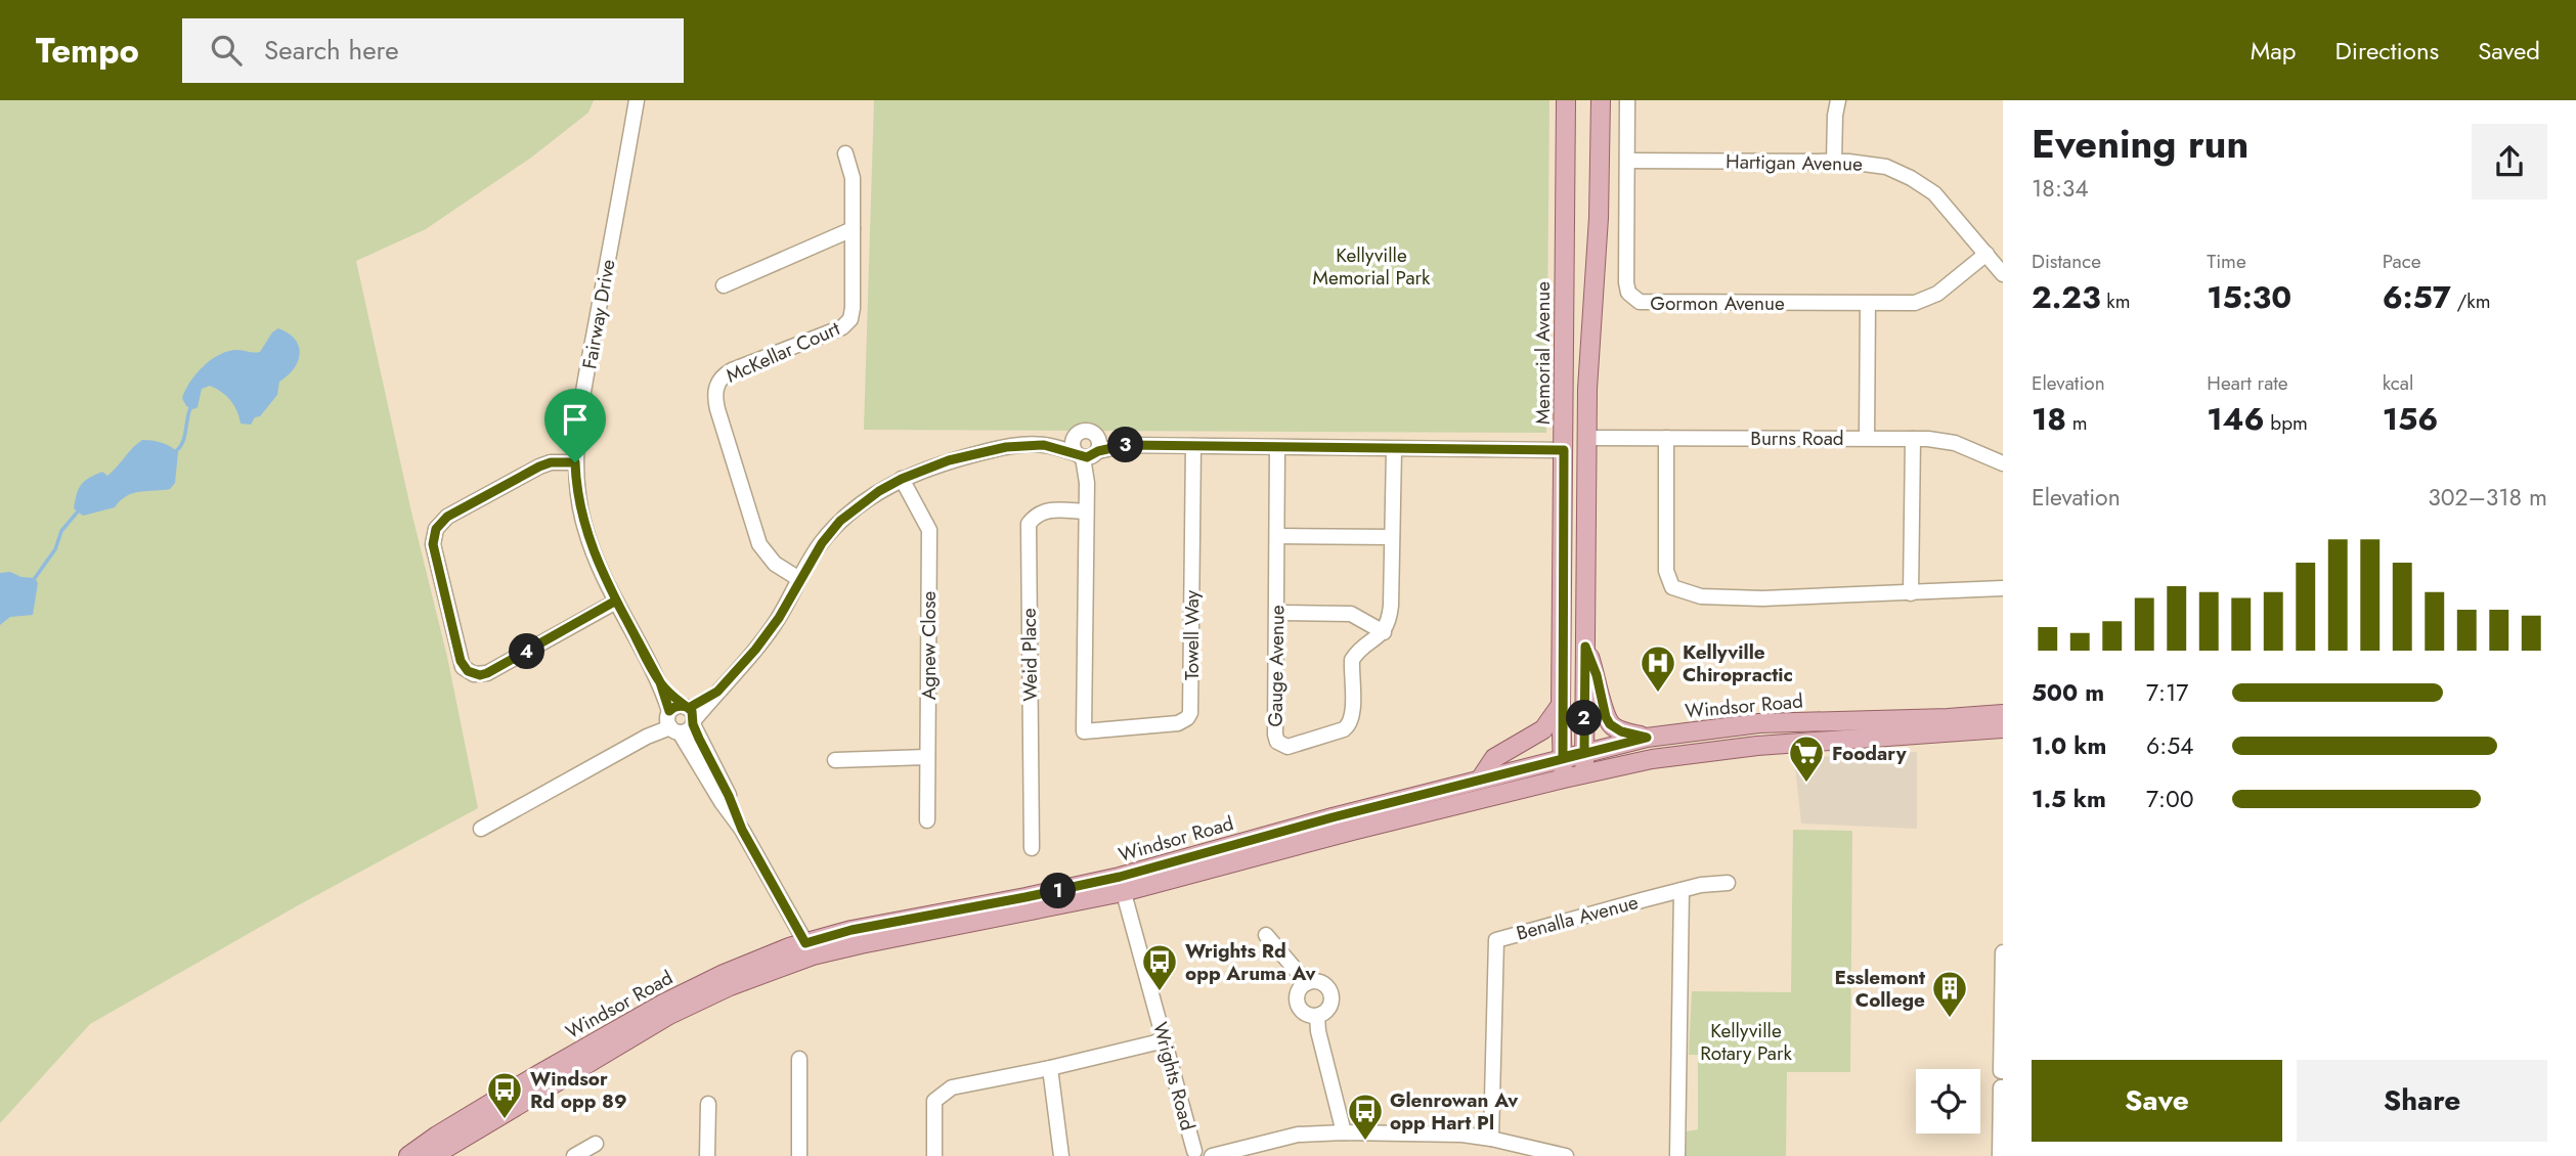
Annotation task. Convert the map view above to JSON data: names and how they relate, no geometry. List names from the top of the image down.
{
  "streets": {
    "main road": ["Memorial Avenue", "Windsor Road"],
    "street": [
      "Hartigan Avenue",
      "Gormon Avenue",
      "Fairway Drive",
      "McKellar Court",
      "Burns Road",
      "Towell Way",
      "Agnew Close",
      "Weid Place",
      "Gauge Avenue",
      "Benalla Avenue",
      "Wrights Road"
    ]
  },
  "crossings": [
    ["Hartigan Avenue", "Gormon Avenue"],
    ["Fairway Drive", "Windsor Road"],
    ["Memorial Avenue", "Windsor Road"],
    ["Towell Way", "Weid Place"],
    ["Windsor Road", "Wrights Road"]
  ],
  "parks": ["Kellyville Memorial Park", "Kellyville Rotary Park"],
  "places": {
    "hospital": ["Kellyville Chiropractic"],
    "supermarket": ["Foodary"],
    "bus stop": ["Wrights Rd opp Aruma Av", "Windsor Rd opp 89", "Glenrowan Av opp Hart Pl"],
    "building": ["Esslemont College"]
  },
  "page": {
    "header": "Tempo",
    "search": "Search here",
    "nav": ["Map", "Directions", "Saved"],
    "heading": ["Evening run", "18:34"],
    "stats": [
      ["Distance", "2.23 km"],
      ["Time", "15:30"],
      ["Pace", "6:57 /km"],
      ["Elevation", "18 m"],
      ["Heart rate", "146 bpm"],
      ["kcal", "156"]
    ],
    "pins": [
      "3",
      "4",
      "2",
      "1"
    ],
    "chart": ["Elevation", "302–318 m"],
    "list": [
      {
        "name": "500 m",
        "note": "7:17"
      },
      {
        "name": "1.0 km",
        "note": "6:54"
      },
      {
        "name": "1.5 km",
        "note": "7:00"
      }
    ],
    "buttons": ["Save", "Share"]
  }
}
